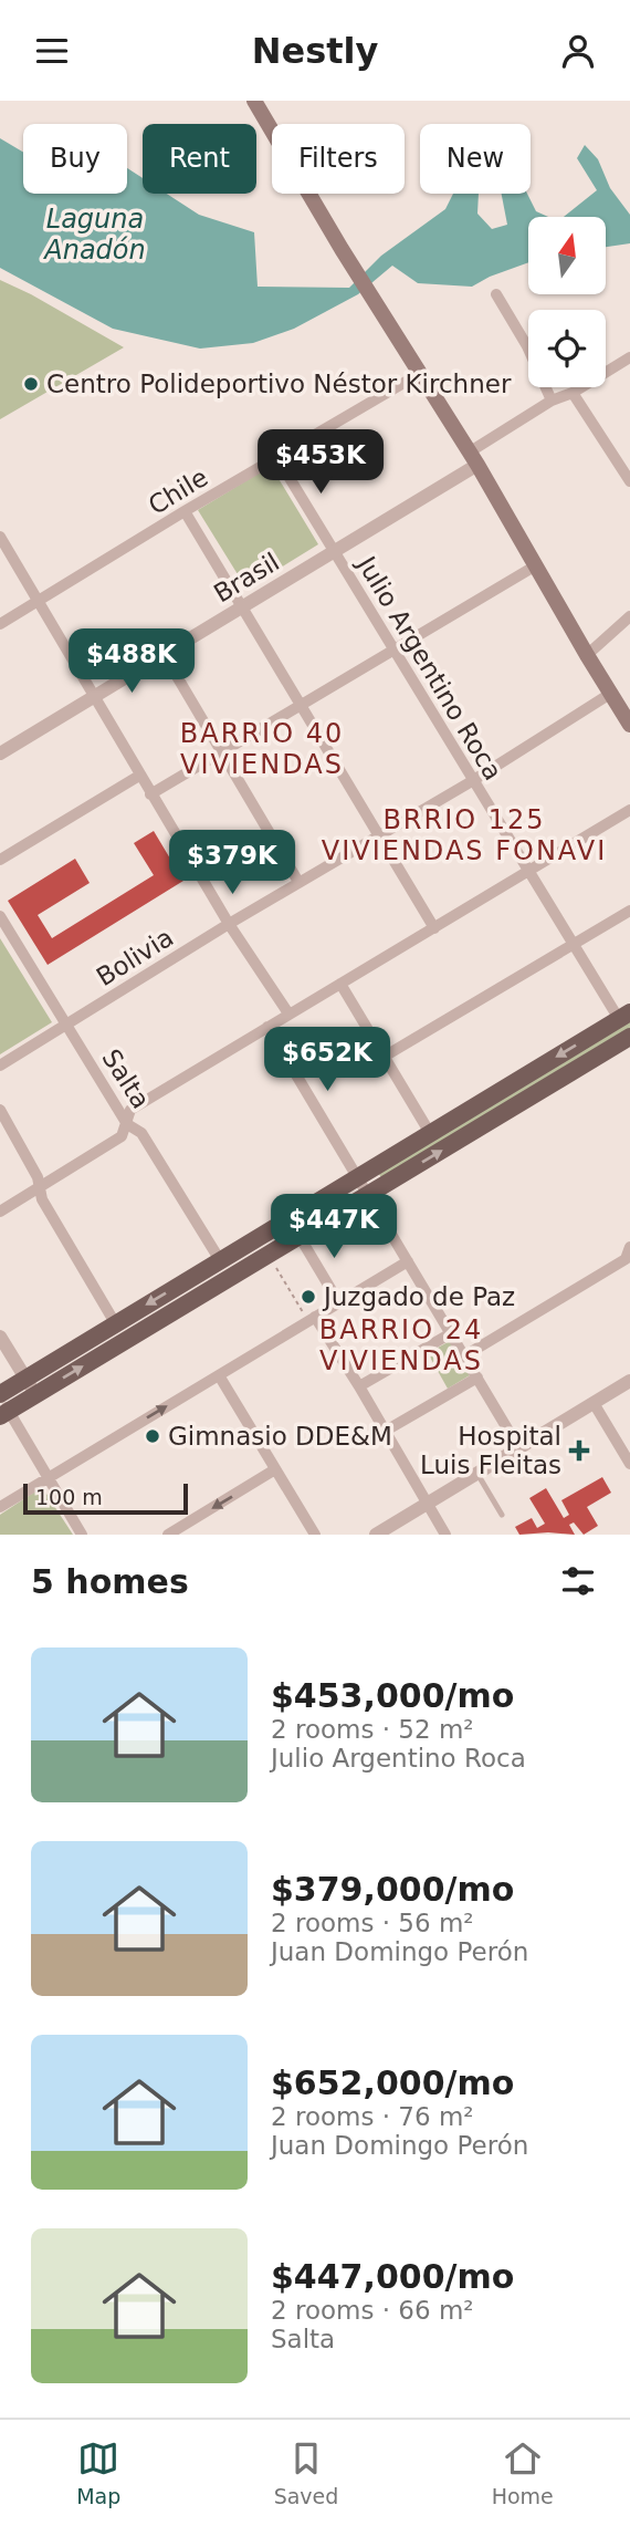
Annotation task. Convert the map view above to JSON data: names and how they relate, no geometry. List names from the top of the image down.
{
  "streets": {
    "street": [
      "Chile",
      "Brasil",
      "Julio Argentino Roca",
      "Bolivia",
      "Salta"
    ]
  },
  "crossings": [
    ["Chile", "Julio Argentino Roca"],
    ["Brasil", "Julio Argentino Roca"],
    ["Julio Argentino Roca", "Bolivia"],
    ["Bolivia", "Salta"]
  ],
  "districts": ["BARRIO 40 VIVIENDAS", "BRRIO 125 VIVIENDAS FONAVI", "BARRIO 24 VIVIENDAS"],
  "water": ["Laguna Anadón"],
  "places": {
    "other": ["Centro Polideportivo Néstor Kirchner", "Juzgado de Paz", "Gimnasio DDE&M"],
    "health": ["Hospital Luis Fleitas"]
  },
  "scale_bar": "100 m",
  "north": "top",
  "page": {
    "header": "Nestly",
    "chip": [
      "Buy",
      "Rent",
      "Filters",
      "New"
    ],
    "price": [
      "$453K",
      "$488K",
      "$379K",
      "$652K",
      "$447K"
    ],
    "scale": "100 m",
    "heading": "5 homes",
    "list": [
      {
        "name": "$453,000/mo",
        "note": "2 rooms · 52 m² · Julio Argentino Roca"
      },
      {
        "name": "$379,000/mo",
        "note": "2 rooms · 56 m² · Juan Domingo Perón"
      },
      {
        "name": "$652,000/mo",
        "note": "2 rooms · 76 m² · Juan Domingo Perón"
      },
      {
        "name": "$447,000/mo",
        "note": "2 rooms · 66 m² · Salta"
      }
    ],
    "tabs": ["Map", "Saved", "Home"]
  }
}
